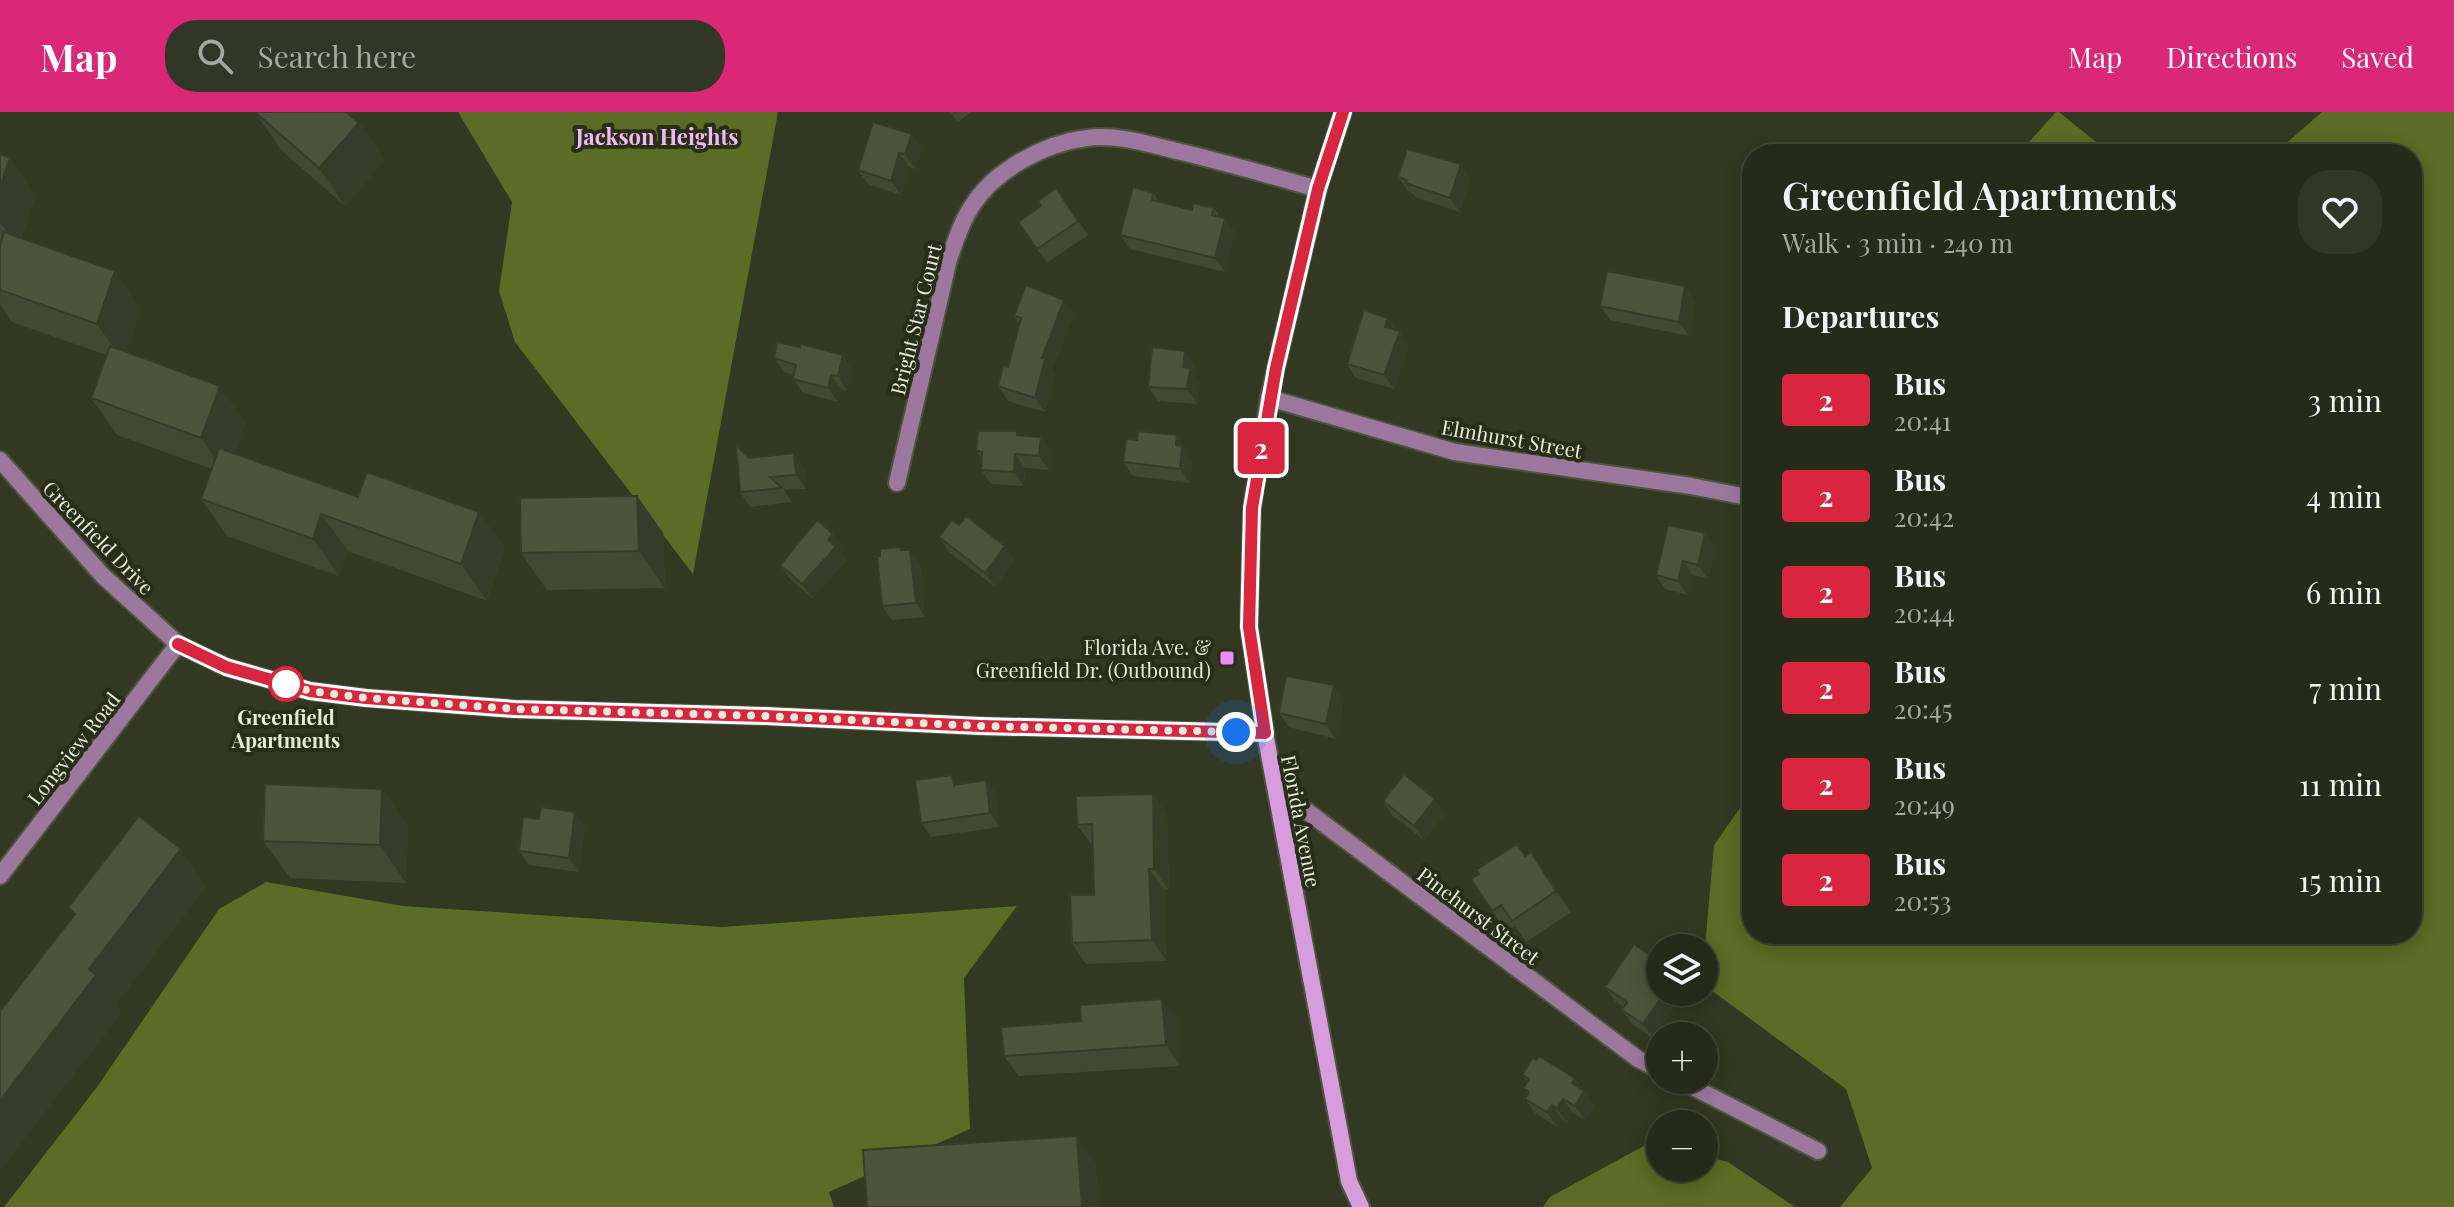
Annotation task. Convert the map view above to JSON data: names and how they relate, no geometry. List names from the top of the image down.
{
  "streets": {
    "main road": ["Florida Avenue"],
    "street": [
      "Bright Star Court",
      "Elmhurst Street",
      "Greenfield Drive",
      "Longview Road",
      "Pinehurst Street"
    ]
  },
  "crossings": [
    ["Bright Star Court", "Florida Avenue"],
    ["Elmhurst Street", "Florida Avenue"],
    ["Greenfield Drive", "Longview Road"],
    ["Greenfield Drive", "Florida Avenue"],
    ["Florida Avenue", "Pinehurst Street"]
  ],
  "districts": ["Jackson Heights"],
  "places": {
    "transit": ["Florida Ave. & Greenfield Dr. (Outbound)"],
    "other": ["Greenfield Apartments"]
  },
  "lines": ["bus line 2"],
  "page": {
    "header": "Map",
    "search": "Search here",
    "nav": ["Map", "Directions", "Saved"],
    "on_map": "2",
    "heading": [
      ["Greenfield Apartments", "Walk · 3 min · 240 m"],
      "Departures"
    ],
    "list": [
      {
        "mark": "2",
        "name": "Bus",
        "note": "20:41",
        "value": "3 min"
      },
      {
        "mark": "2",
        "name": "Bus",
        "note": "20:42",
        "value": "4 min"
      },
      {
        "mark": "2",
        "name": "Bus",
        "note": "20:44",
        "value": "6 min"
      },
      {
        "mark": "2",
        "name": "Bus",
        "note": "20:45",
        "value": "7 min"
      },
      {
        "mark": "2",
        "name": "Bus",
        "note": "20:49",
        "value": "11 min"
      },
      {
        "mark": "2",
        "name": "Bus",
        "note": "20:53",
        "value": "15 min"
      }
    ],
    "map_buttons": ["+", "−"]
  }
}
